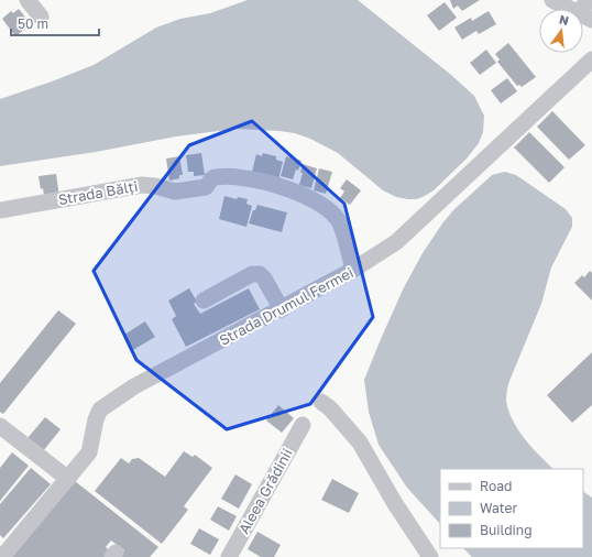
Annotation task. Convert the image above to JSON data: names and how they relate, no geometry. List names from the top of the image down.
{
  "streets": {
    "street": ["Strada Bălți", "Strada Drumul Fermei", "Aleea Grădinii"]
  },
  "crossings": [
    ["Strada Bălți", "Strada Drumul Fermei"]
  ],
  "legend": ["Road", "Water", "Building"],
  "scale_bar": "50 m",
  "north": "top"
}
